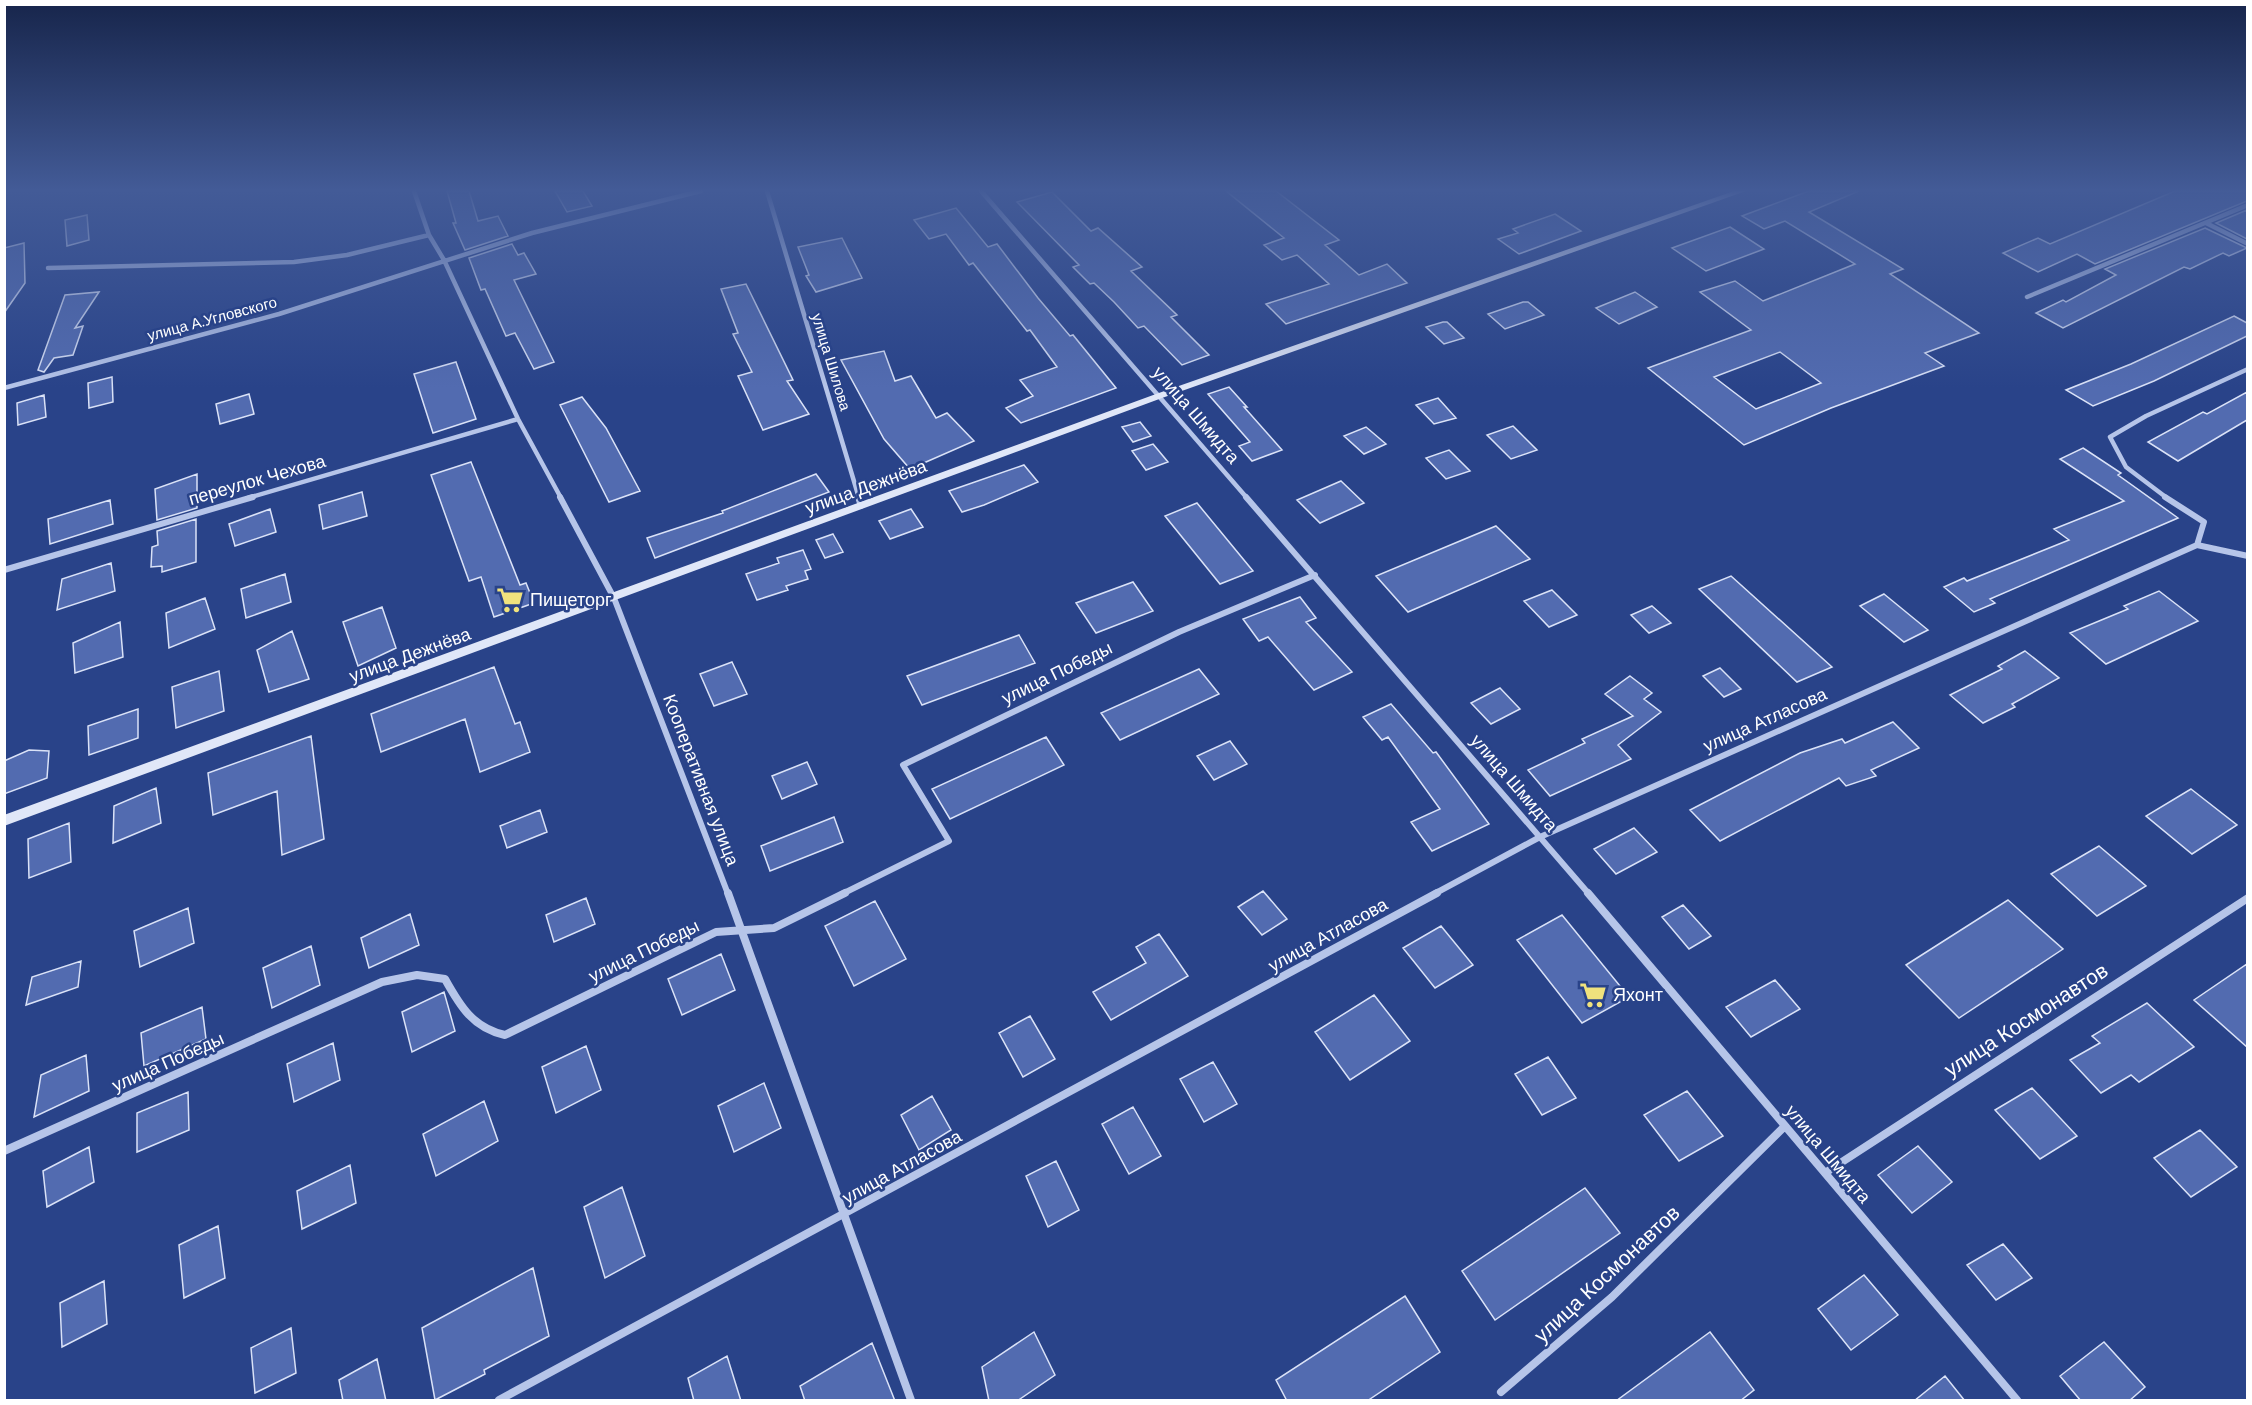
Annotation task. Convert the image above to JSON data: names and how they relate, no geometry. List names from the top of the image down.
{
  "streets": {
    "main road": ["улица Дежнёва"],
    "street": [
      "улица А.Угловского",
      "улица Шилова",
      "улица Шмидта",
      "переулок Чехова",
      "улица Победы",
      "улица Атласова",
      "Кооперативная улица",
      "улица Космонавтов"
    ]
  },
  "crossings": [
    ["улица А.Угловского", "Кооперативная улица"],
    ["улица Шилова", "улица Дежнёва"],
    ["улица Шмидта", "улица Дежнёва"],
    ["улица Шмидта", "улица Победы"],
    ["улица Шмидта", "улица Атласова"],
    ["улица Шмидта", "улица Космонавтов"],
    ["переулок Чехова", "Кооперативная улица"],
    ["улица Дежнёва", "Кооперативная улица"],
    ["улица Победы", "Кооперативная улица"],
    ["улица Атласова", "Кооперативная улица"]
  ],
  "places": {
    "supermarket": ["Пищеторг", "Яхонт"]
  }
}
